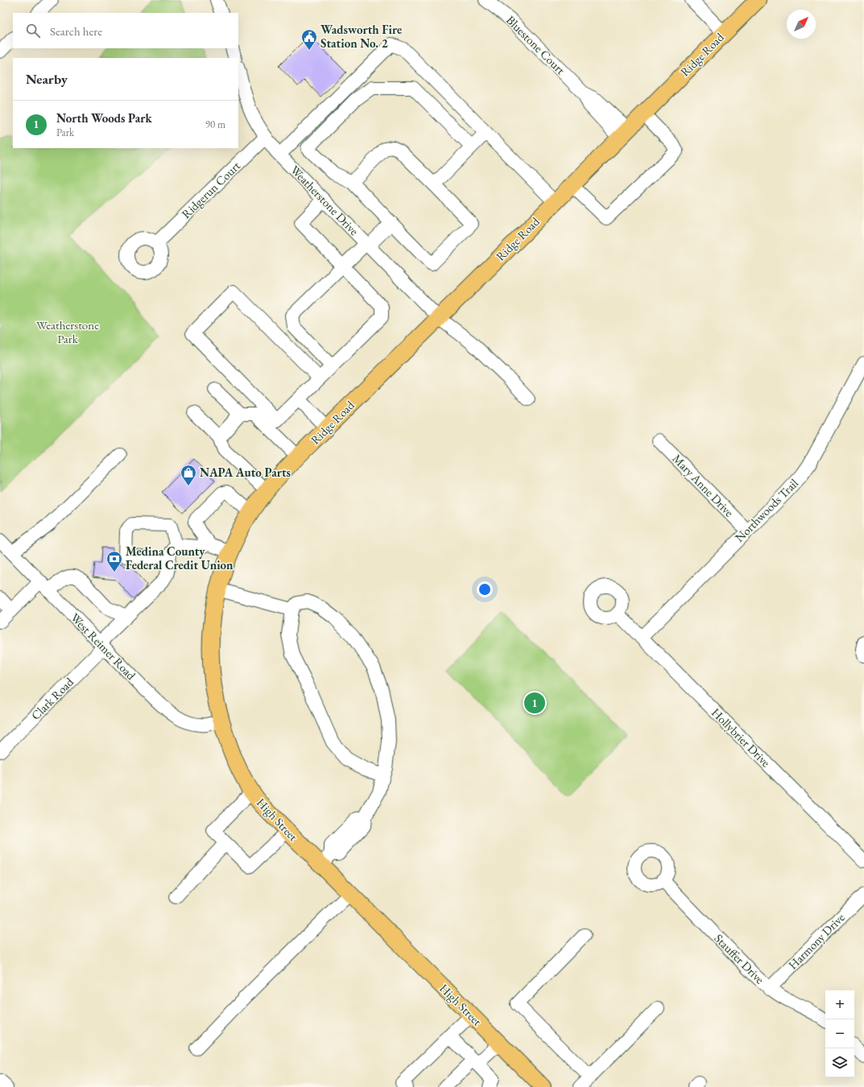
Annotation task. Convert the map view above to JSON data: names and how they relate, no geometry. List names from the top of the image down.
{
  "streets": {
    "main road": ["Ridge Road", "High Street"],
    "street": [
      "Bluestone Court",
      "Ridgerun Court",
      "Weatherstone Drive",
      "Mary Anne Drive",
      "Northwoods Trail",
      "West Reimer Road",
      "Clark Road",
      "Hollybrier Drive",
      "Harmony Drive",
      "Stauffer Drive"
    ]
  },
  "crossings": [
    ["Bluestone Court", "Ridge Road"],
    ["Ridge Road", "Weatherstone Drive"],
    ["Ridge Road", "High Street"],
    ["Ridgerun Court", "Weatherstone Drive"],
    ["Mary Anne Drive", "Northwoods Trail"],
    ["Northwoods Trail", "Hollybrier Drive"],
    ["West Reimer Road", "Clark Road"],
    ["West Reimer Road", "High Street"],
    ["Harmony Drive", "Stauffer Drive"]
  ],
  "parks": ["Weatherstone Park"],
  "places": {
    "public building": ["Wadsworth Fire Station No. 2"],
    "shop": ["NAPA Auto Parts"],
    "bank": ["Medina County Federal Credit Union"]
  },
  "north": "top right",
  "page": {
    "search": "Search here",
    "heading": "Nearby",
    "list": [
      {
        "mark": "1",
        "name": "North Woods Park",
        "note": "Park",
        "value": "90 m"
      }
    ],
    "pins": "1",
    "map_buttons": ["+", "−"]
  }
}
